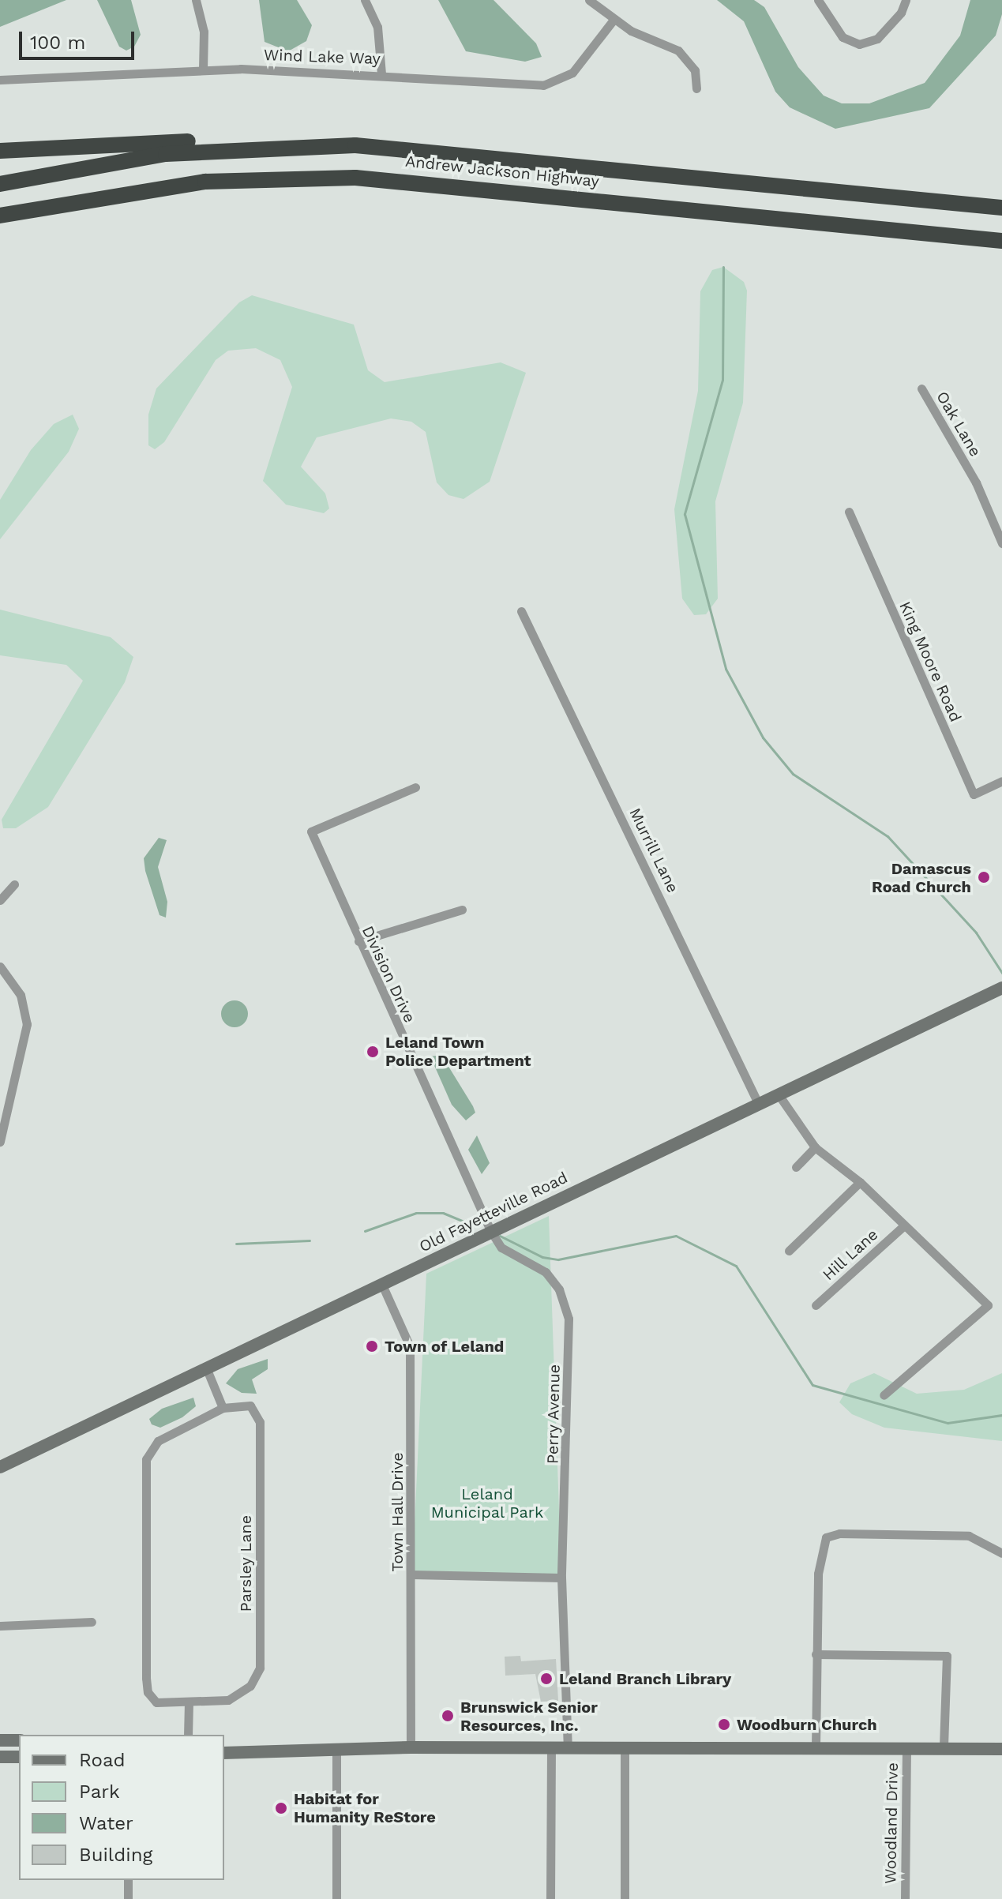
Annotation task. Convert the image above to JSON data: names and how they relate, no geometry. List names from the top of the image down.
{
  "streets": {
    "highway": ["Andrew Jackson Highway"],
    "street": [
      "Wind Lake Way",
      "Oak Lane",
      "King Moore Road",
      "Murrill Lane",
      "Division Drive",
      "Old Fayetteville Road",
      "Hill Lane",
      "Perry Avenue",
      "Town Hall Drive",
      "Parsley Lane",
      "Woodland Drive"
    ]
  },
  "crossings": [
    ["Murrill Lane", "Old Fayetteville Road"],
    ["Division Drive", "Old Fayetteville Road"],
    ["Division Drive", "Perry Avenue"],
    ["Old Fayetteville Road", "Perry Avenue"],
    ["Old Fayetteville Road", "Town Hall Drive"]
  ],
  "parks": ["Leland Municipal Park"],
  "places": [
    "Damascus Road Church",
    "Leland Town Police Department",
    "Town of Leland",
    "Leland Branch Library",
    "Brunswick Senior Resources, Inc.",
    "Woodburn Church",
    "Habitat for Humanity ReStore"
  ],
  "legend": [
    "Road",
    "Park",
    "Water",
    "Building"
  ],
  "scale_bar": "100 m"
}
